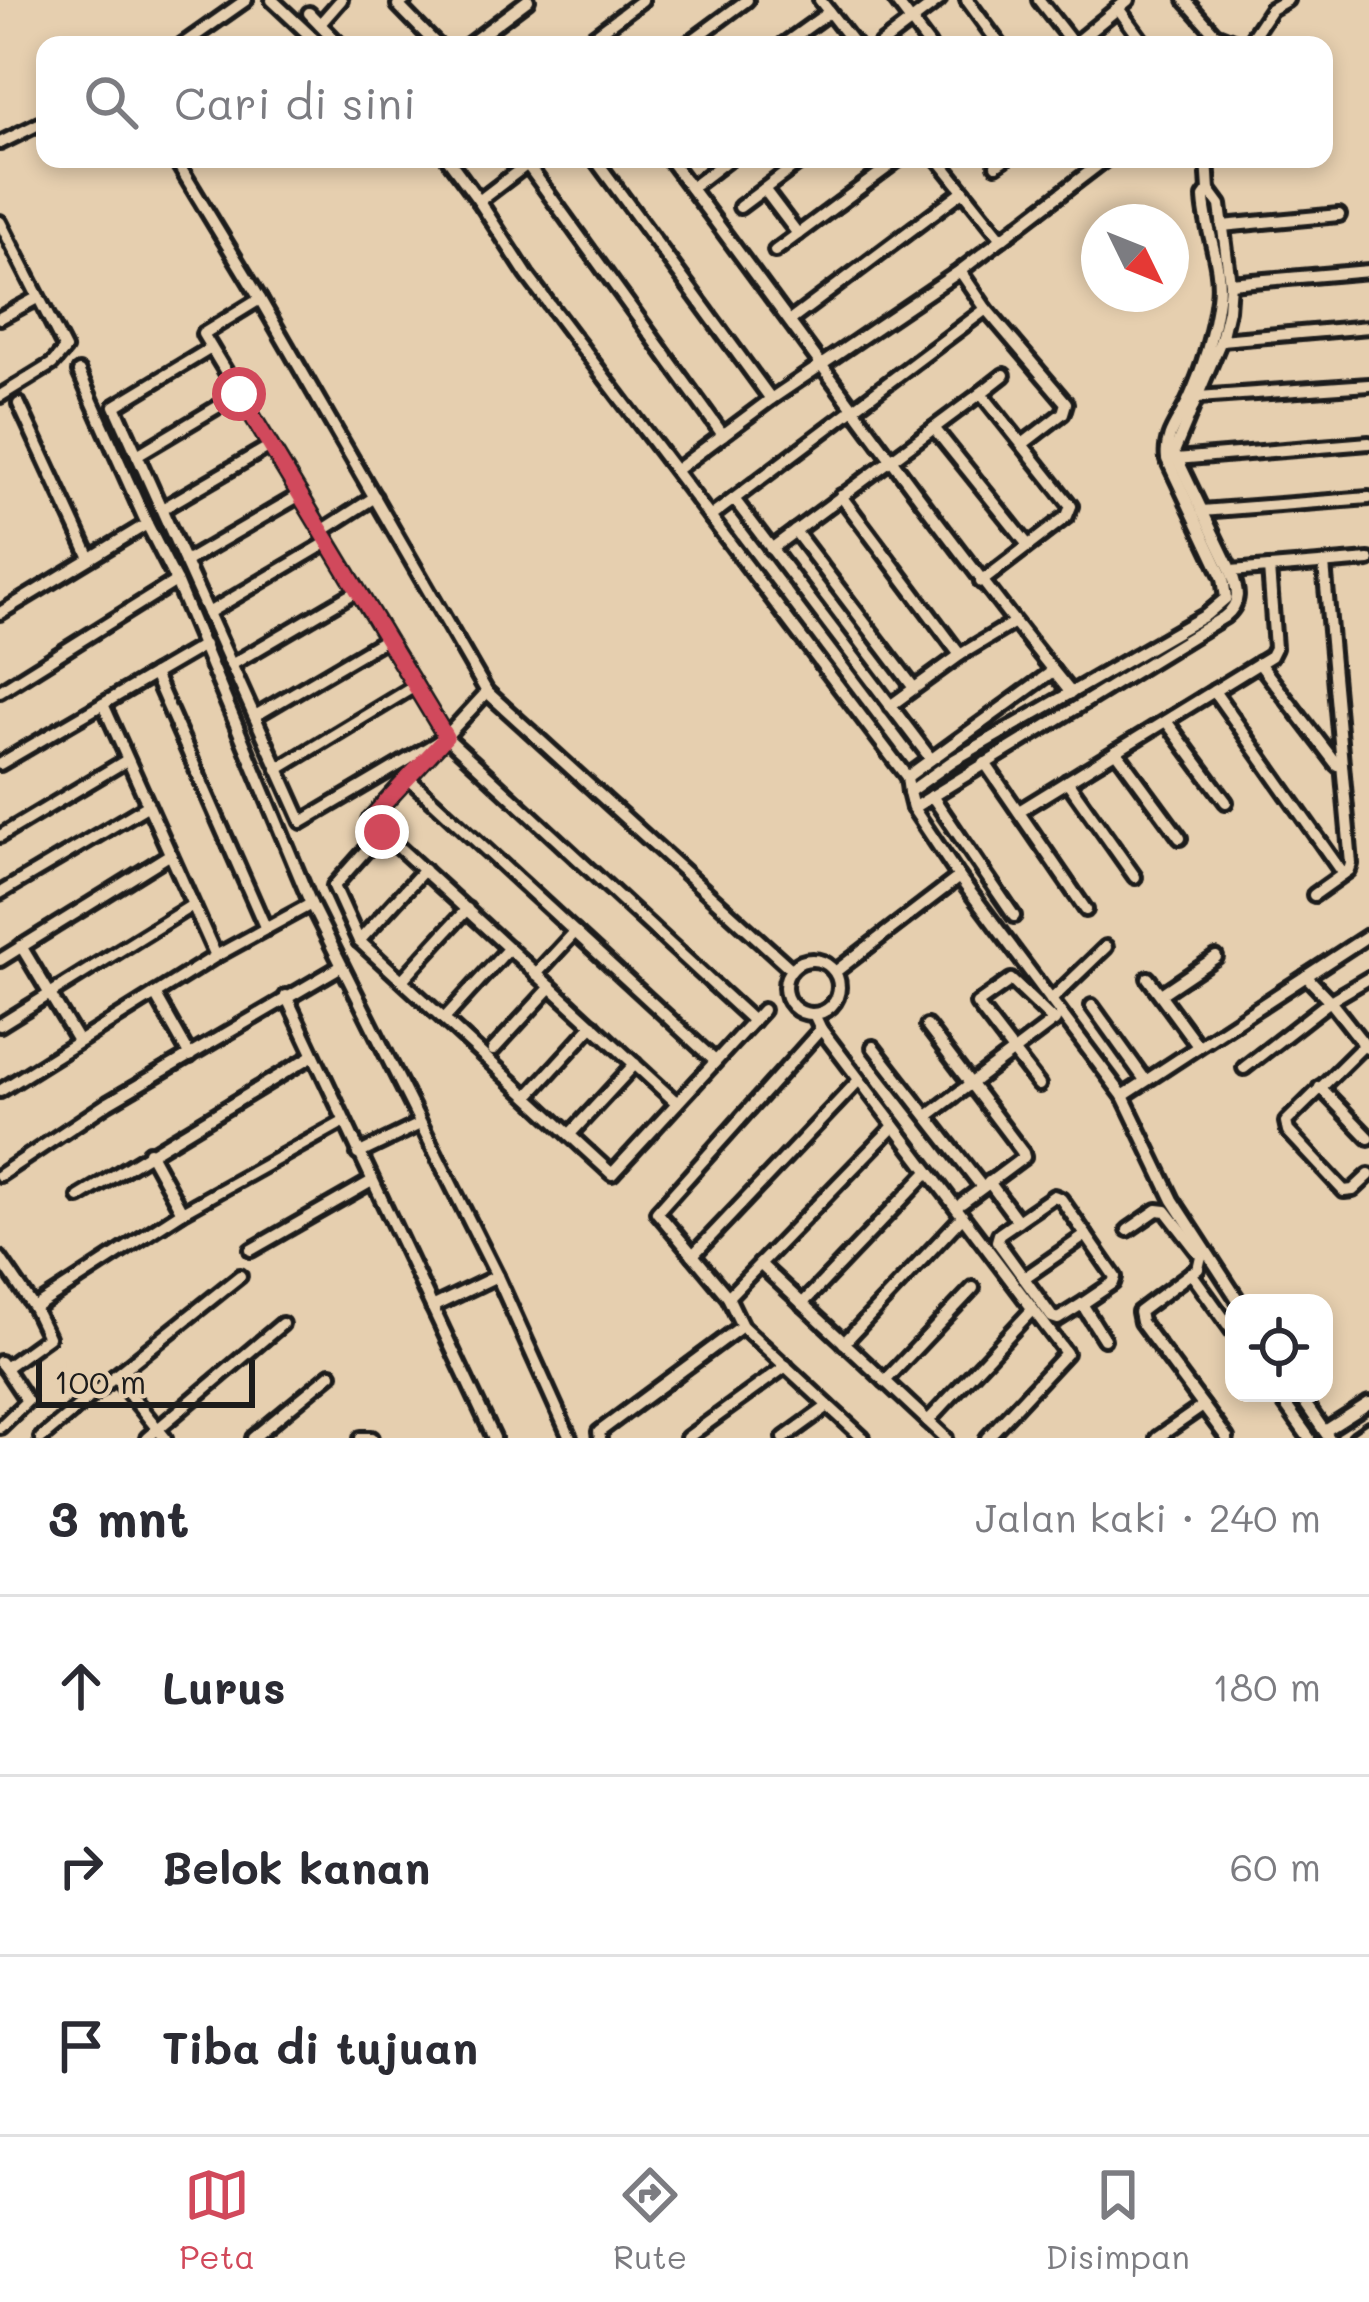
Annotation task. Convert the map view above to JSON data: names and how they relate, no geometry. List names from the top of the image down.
{
  "scale_bar": "100 m",
  "north": "bottom right",
  "page": {
    "search": "Cari di sini",
    "scale": "100 m",
    "heading": ["3 mnt", "Jalan kaki · 240 m"],
    "list": [
      ["Lurus", "180 m"],
      ["Belok kanan", "60 m"],
      "Tiba di tujuan"
    ],
    "nav": ["Peta", "Rute", "Disimpan"]
  }
}
